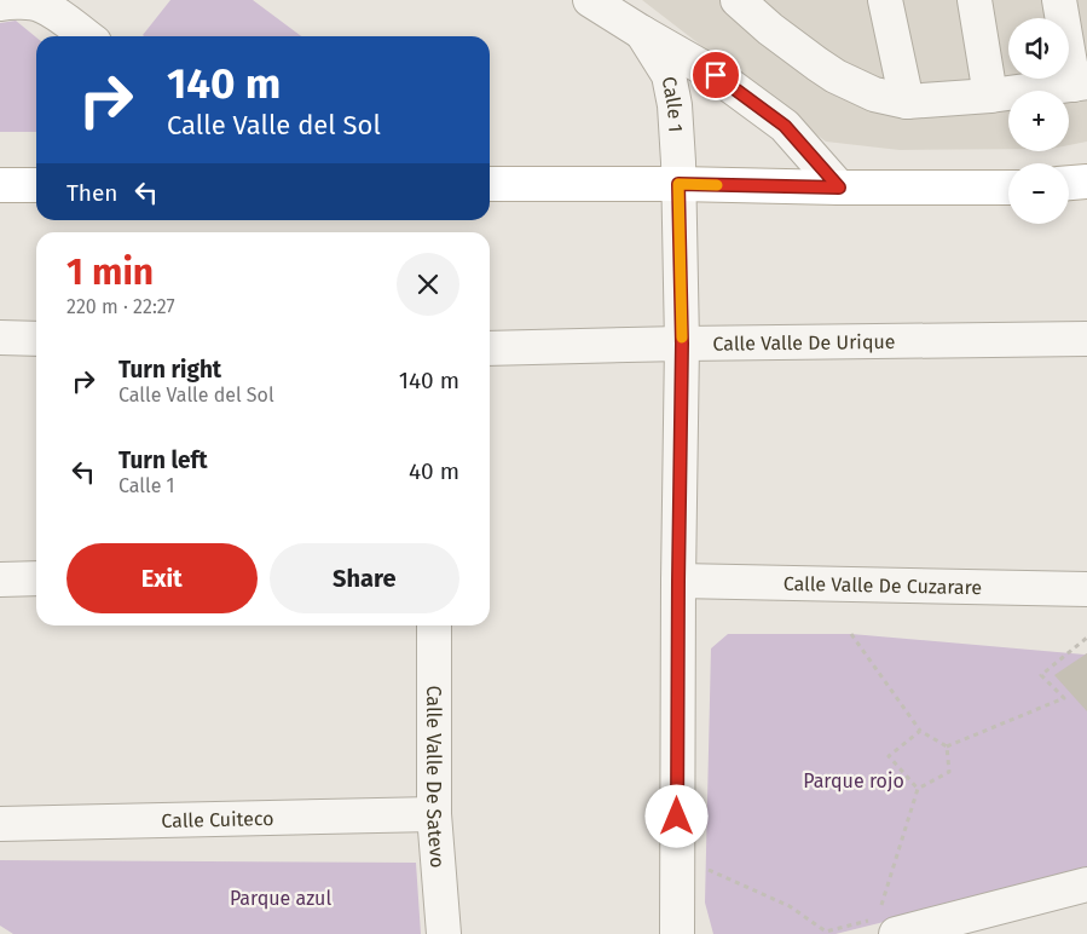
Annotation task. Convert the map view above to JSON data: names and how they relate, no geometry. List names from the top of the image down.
{
  "streets": {
    "street": [
      "Calle 1",
      "Calle Valle De Urique",
      "Calle Valle De Cuzarare",
      "Calle Valle De Satevo",
      "Calle Cuiteco"
    ]
  },
  "crossings": [
    ["Calle 1", "Calle Valle De Urique"],
    ["Calle 1", "Calle Valle De Cuzarare"],
    ["Calle Valle De Satevo", "Calle Cuiteco"]
  ],
  "parks": ["Parque rojo", "Parque azul"],
  "page": {
    "map_buttons": ["+", "−"],
    "turn": ["140 m", "Calle Valle del Sol"],
    "then": "Then",
    "heading": ["1 min", "220 m · 22:27"],
    "list": [
      {
        "name": "Turn right",
        "note": "Calle Valle del Sol",
        "value": "140 m"
      },
      {
        "name": "Turn left",
        "note": "Calle 1",
        "value": "40 m"
      }
    ],
    "buttons": ["Exit", "Share"]
  }
}
